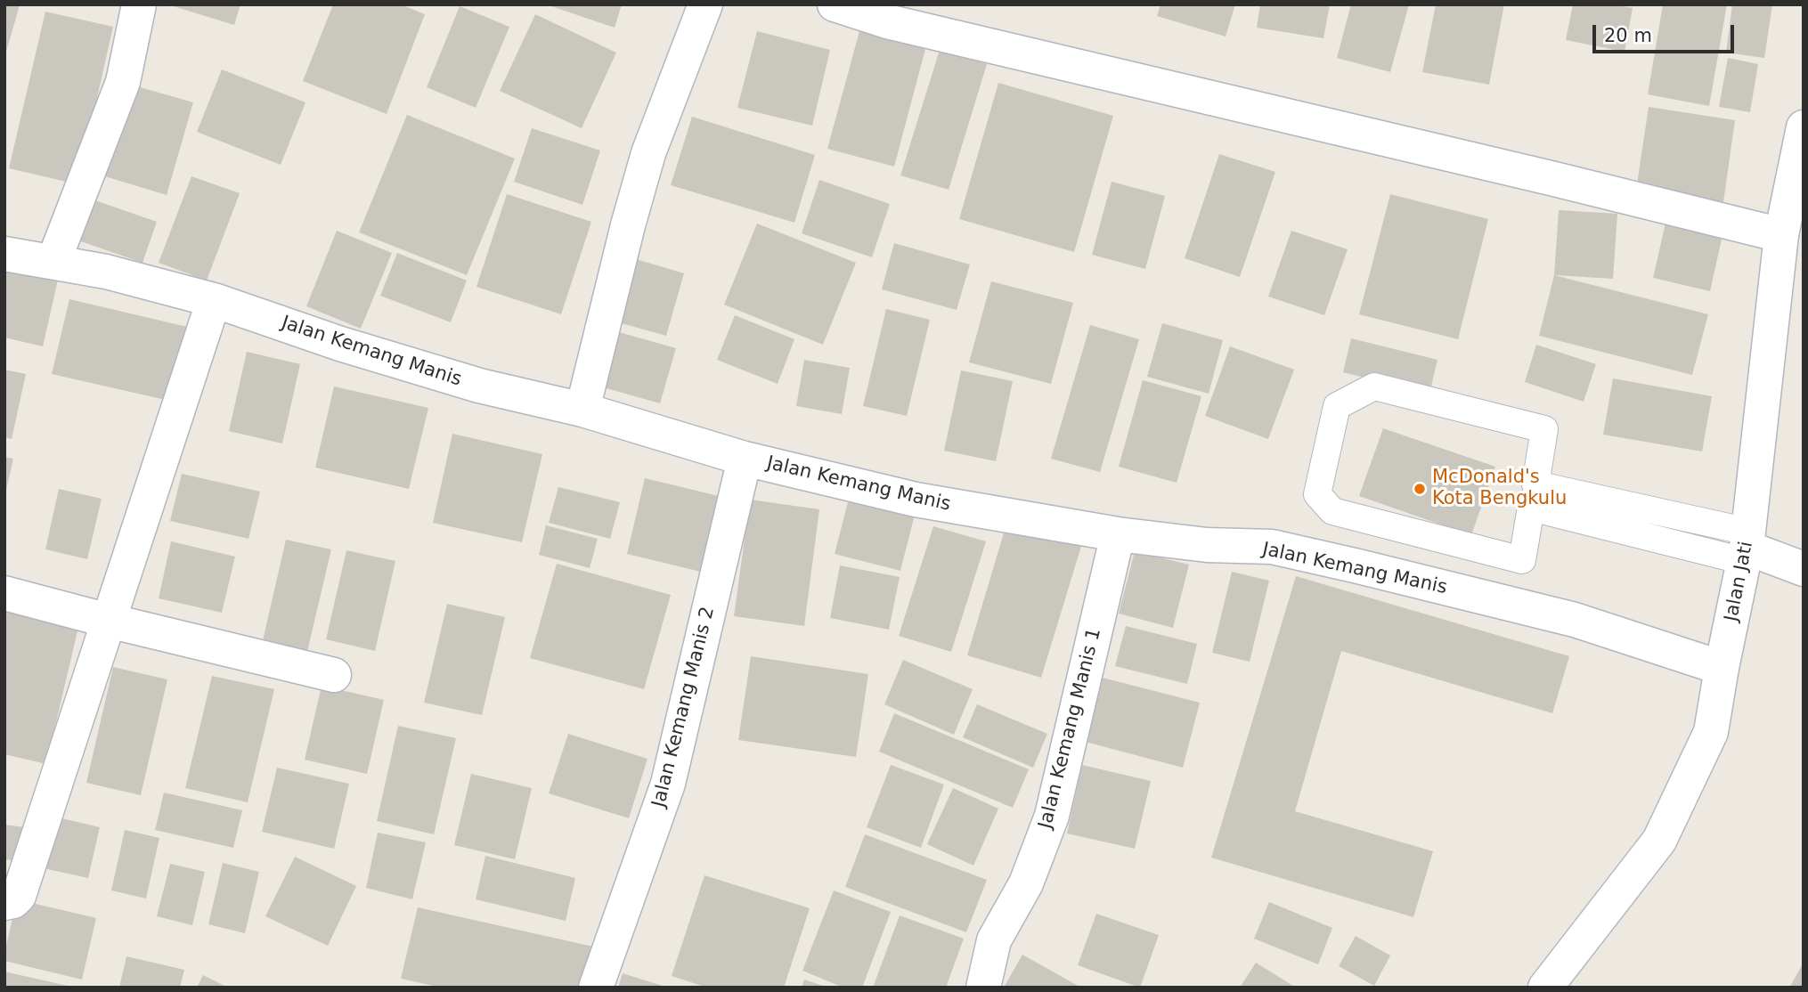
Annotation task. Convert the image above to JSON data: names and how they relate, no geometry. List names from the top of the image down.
{
  "streets": {
    "street": [
      "Jalan Kemang Manis",
      "Jalan Jati",
      "Jalan Kemang Manis 2",
      "Jalan Kemang Manis 1"
    ]
  },
  "crossings": [
    ["Jalan Kemang Manis", "Jalan Jati"],
    ["Jalan Kemang Manis", "Jalan Kemang Manis 2"],
    ["Jalan Kemang Manis", "Jalan Kemang Manis 1"]
  ],
  "places": ["McDonald's Kota Bengkulu"],
  "scale_bar": "20 m"
}
